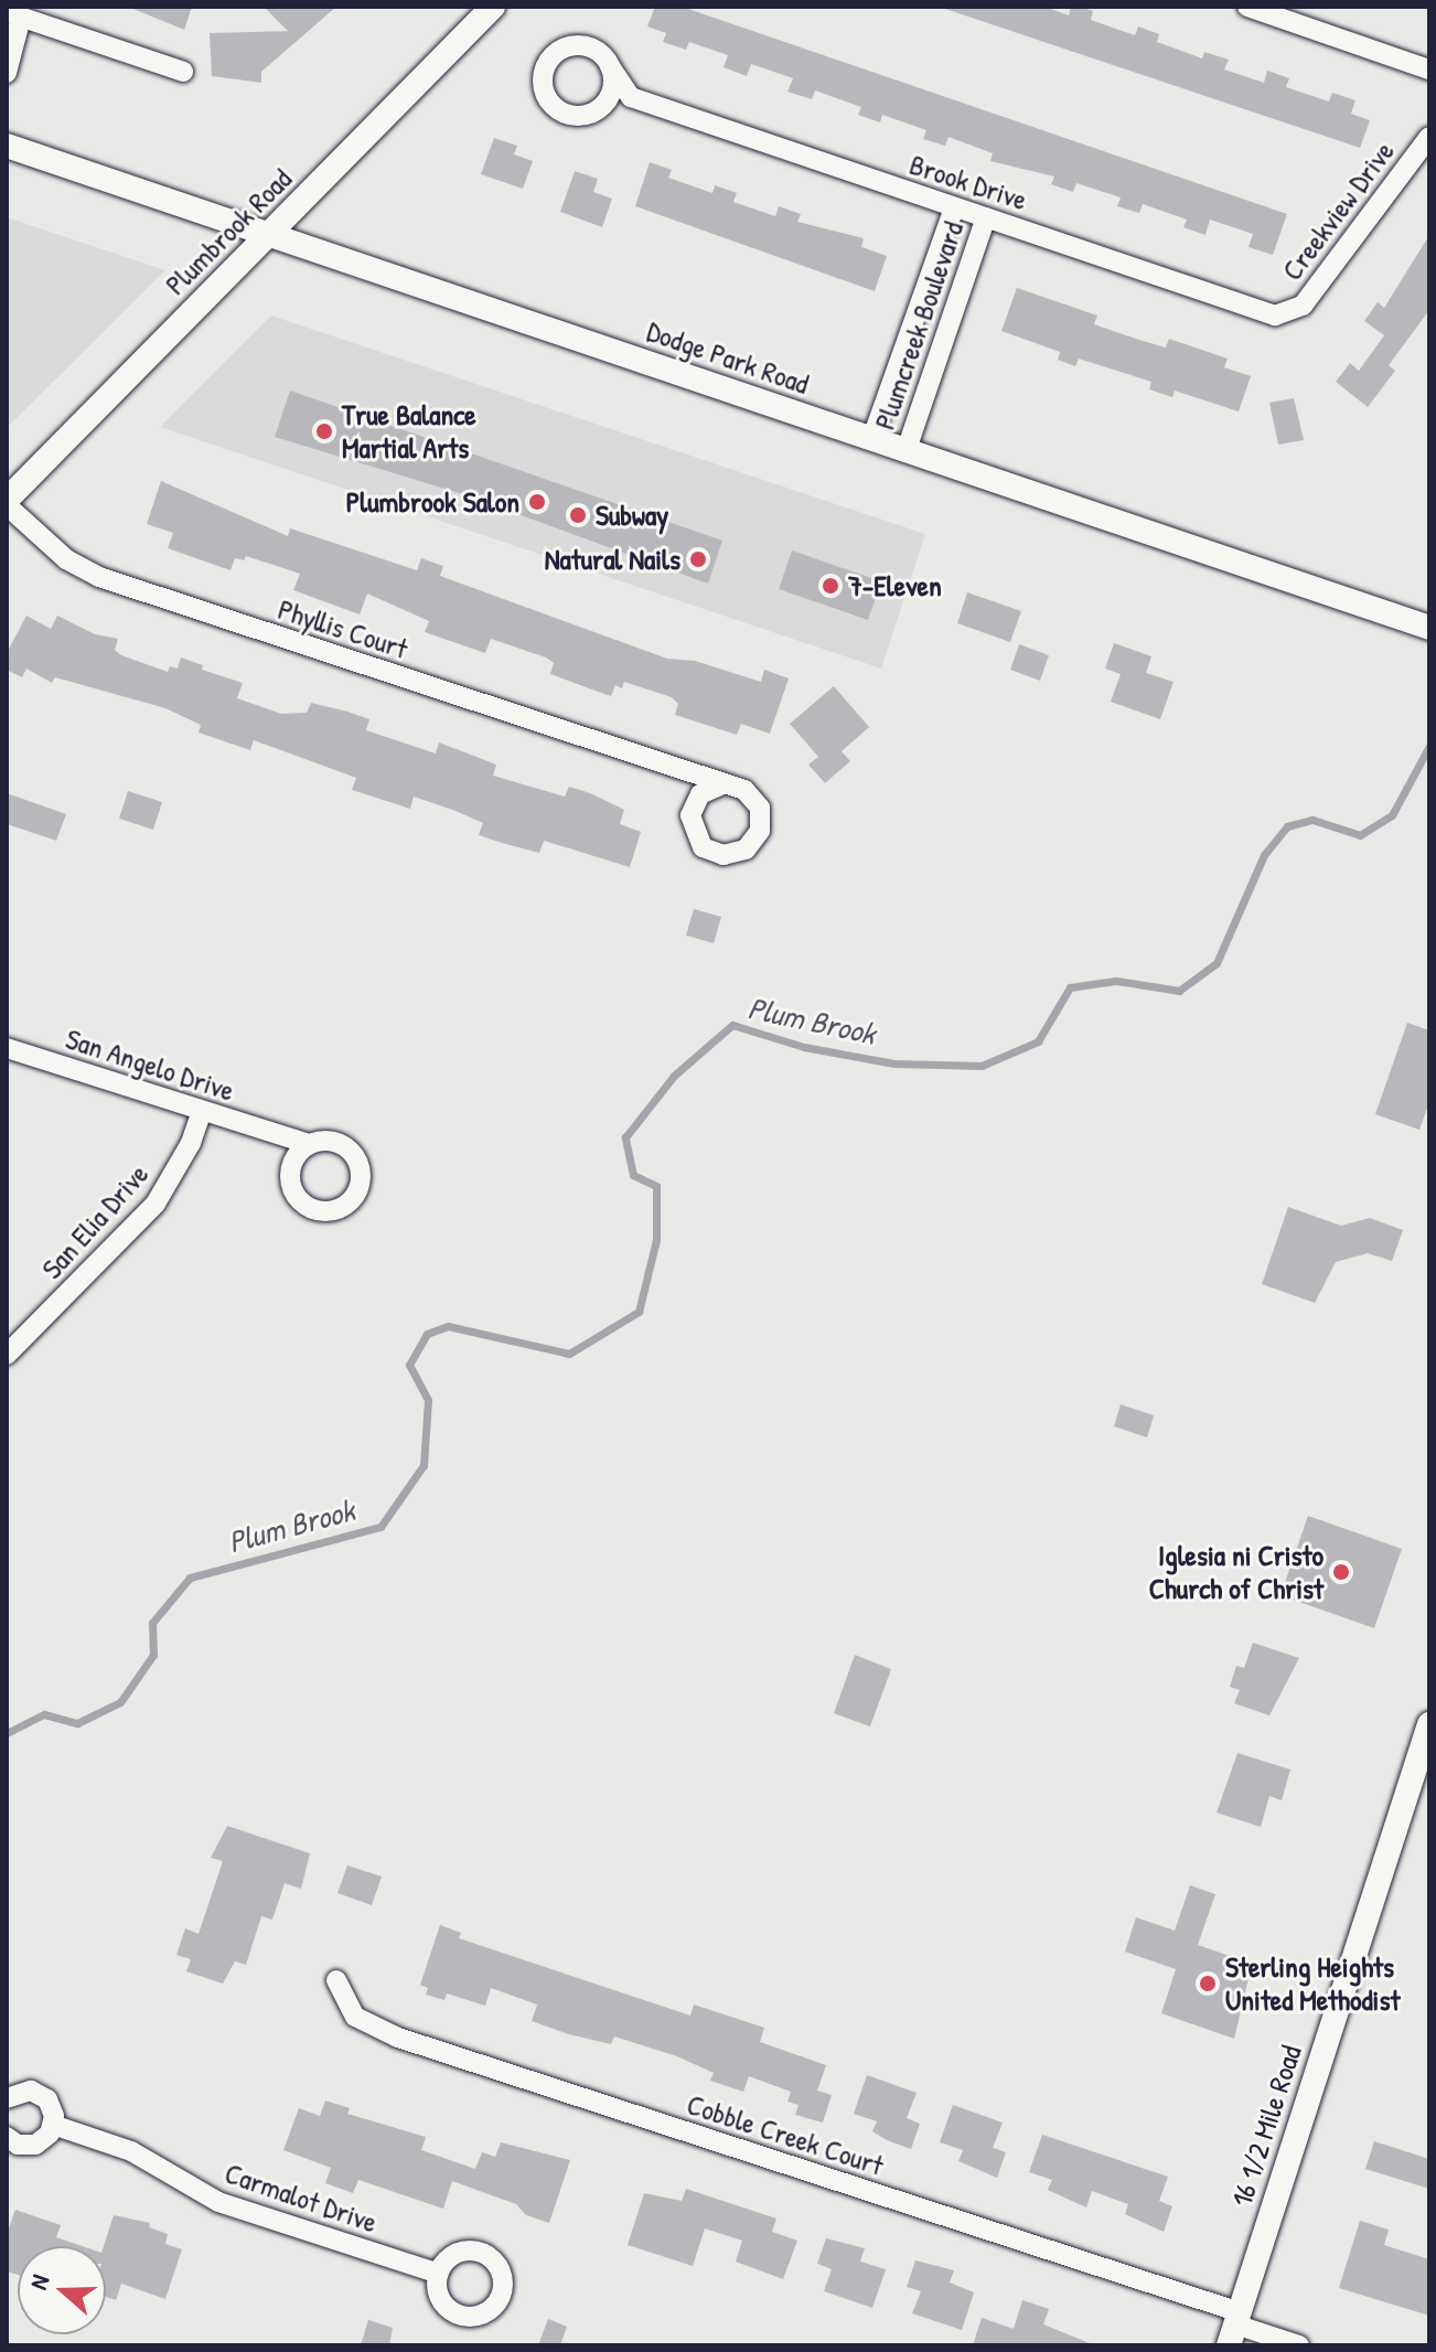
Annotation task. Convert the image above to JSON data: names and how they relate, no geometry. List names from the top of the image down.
{
  "streets": {
    "street": [
      "Brook Drive",
      "Creekview Drive",
      "Plumbrook Road",
      "Plumcreek Boulevard",
      "Dodge Park Road",
      "Phyllis Court",
      "San Angelo Drive",
      "San Elia Drive",
      "16 1/2 Mile Road",
      "Cobble Creek Court",
      "Carmalot Drive"
    ]
  },
  "crossings": [
    ["Brook Drive", "Creekview Drive"],
    ["Brook Drive", "Plumcreek Boulevard"],
    ["Plumbrook Road", "Dodge Park Road"],
    ["Plumbrook Road", "Phyllis Court"],
    ["Plumcreek Boulevard", "Dodge Park Road"],
    ["San Angelo Drive", "San Elia Drive"],
    ["16 1/2 Mile Road", "Cobble Creek Court"]
  ],
  "water": ["Plum Brook"],
  "places": [
    "True Balance Martial Arts",
    "Plumbrook Salon",
    "Subway",
    "Natural Nails",
    "7-Eleven",
    "Iglesia ni Cristo Church of Christ",
    "Sterling Heights United Methodist"
  ],
  "north": "left"
}
